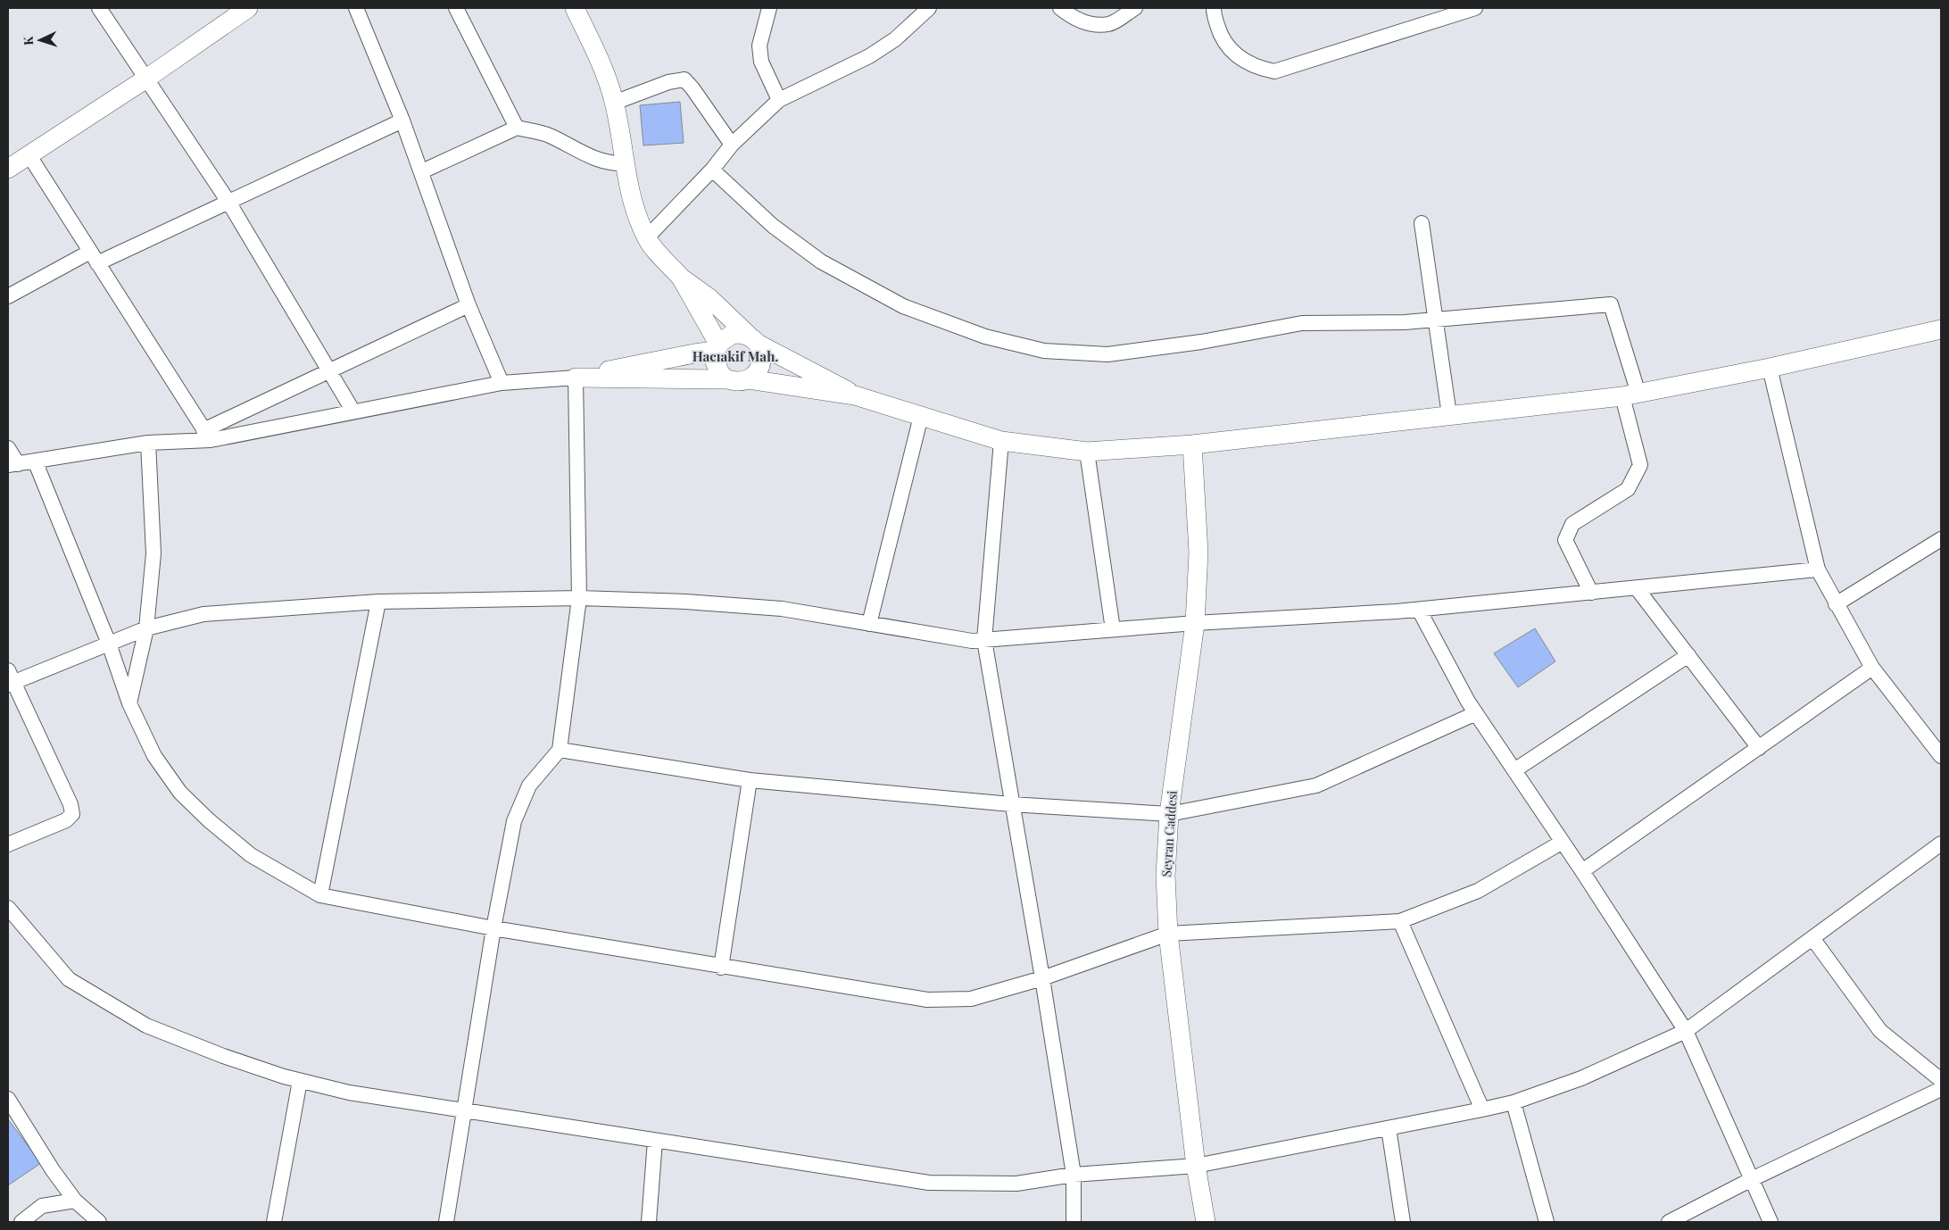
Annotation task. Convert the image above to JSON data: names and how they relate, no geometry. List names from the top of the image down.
{
  "streets": {
    "street": ["Seyran Caddesi"]
  },
  "districts": ["Hacıakif Mah."],
  "north": "left"
}
